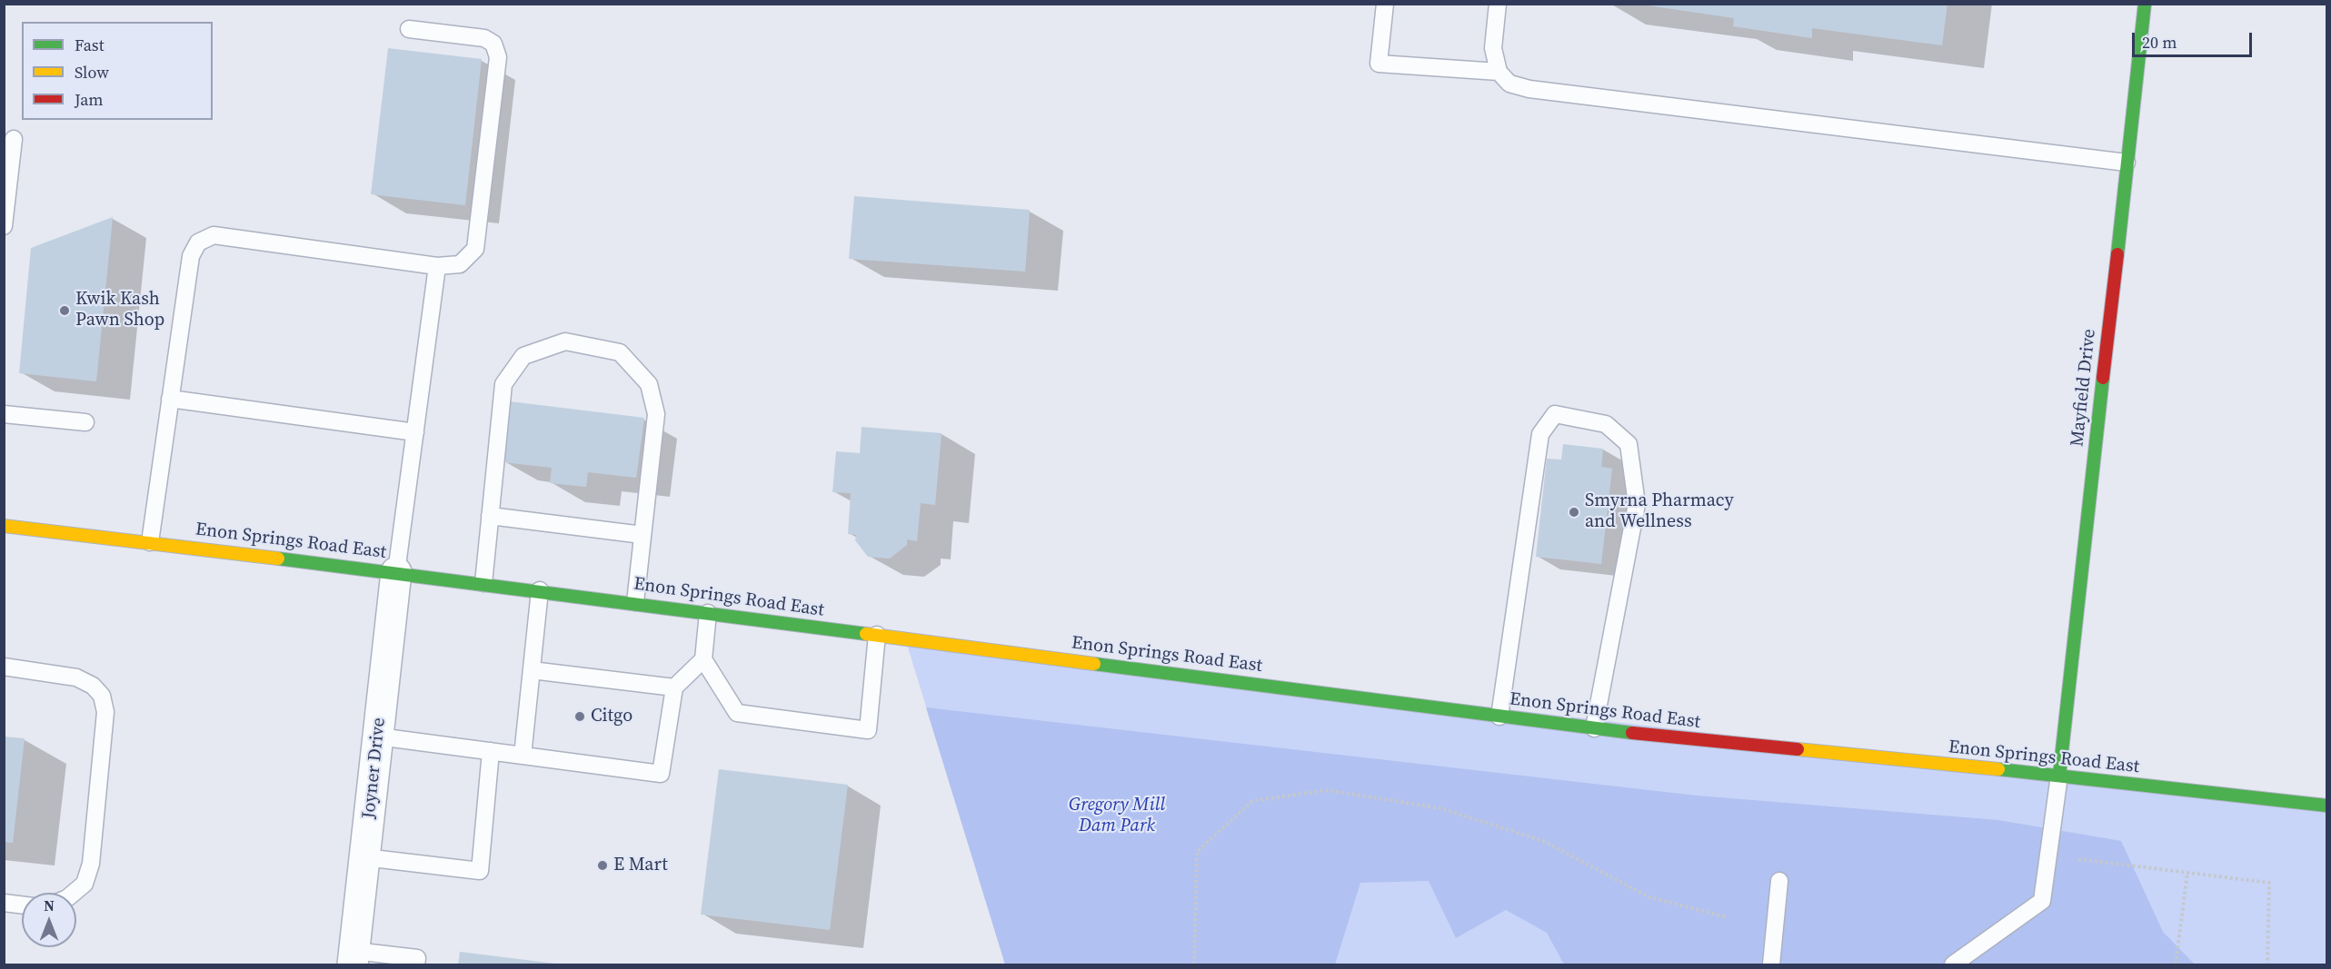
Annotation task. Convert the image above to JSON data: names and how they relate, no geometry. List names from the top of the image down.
{
  "streets": {
    "street": ["Mayfield Drive", "Enon Springs Road East", "Joyner Drive"]
  },
  "crossings": [
    ["Mayfield Drive", "Enon Springs Road East"],
    ["Enon Springs Road East", "Joyner Drive"]
  ],
  "parks": ["Gregory Mill Dam Park"],
  "places": [
    "Kwik Kash Pawn Shop",
    "Smyrna Pharmacy and Wellness",
    "Citgo",
    "E Mart"
  ],
  "legend": ["Fast", "Slow", "Jam"],
  "scale_bar": "20 m",
  "north": "top"
}
